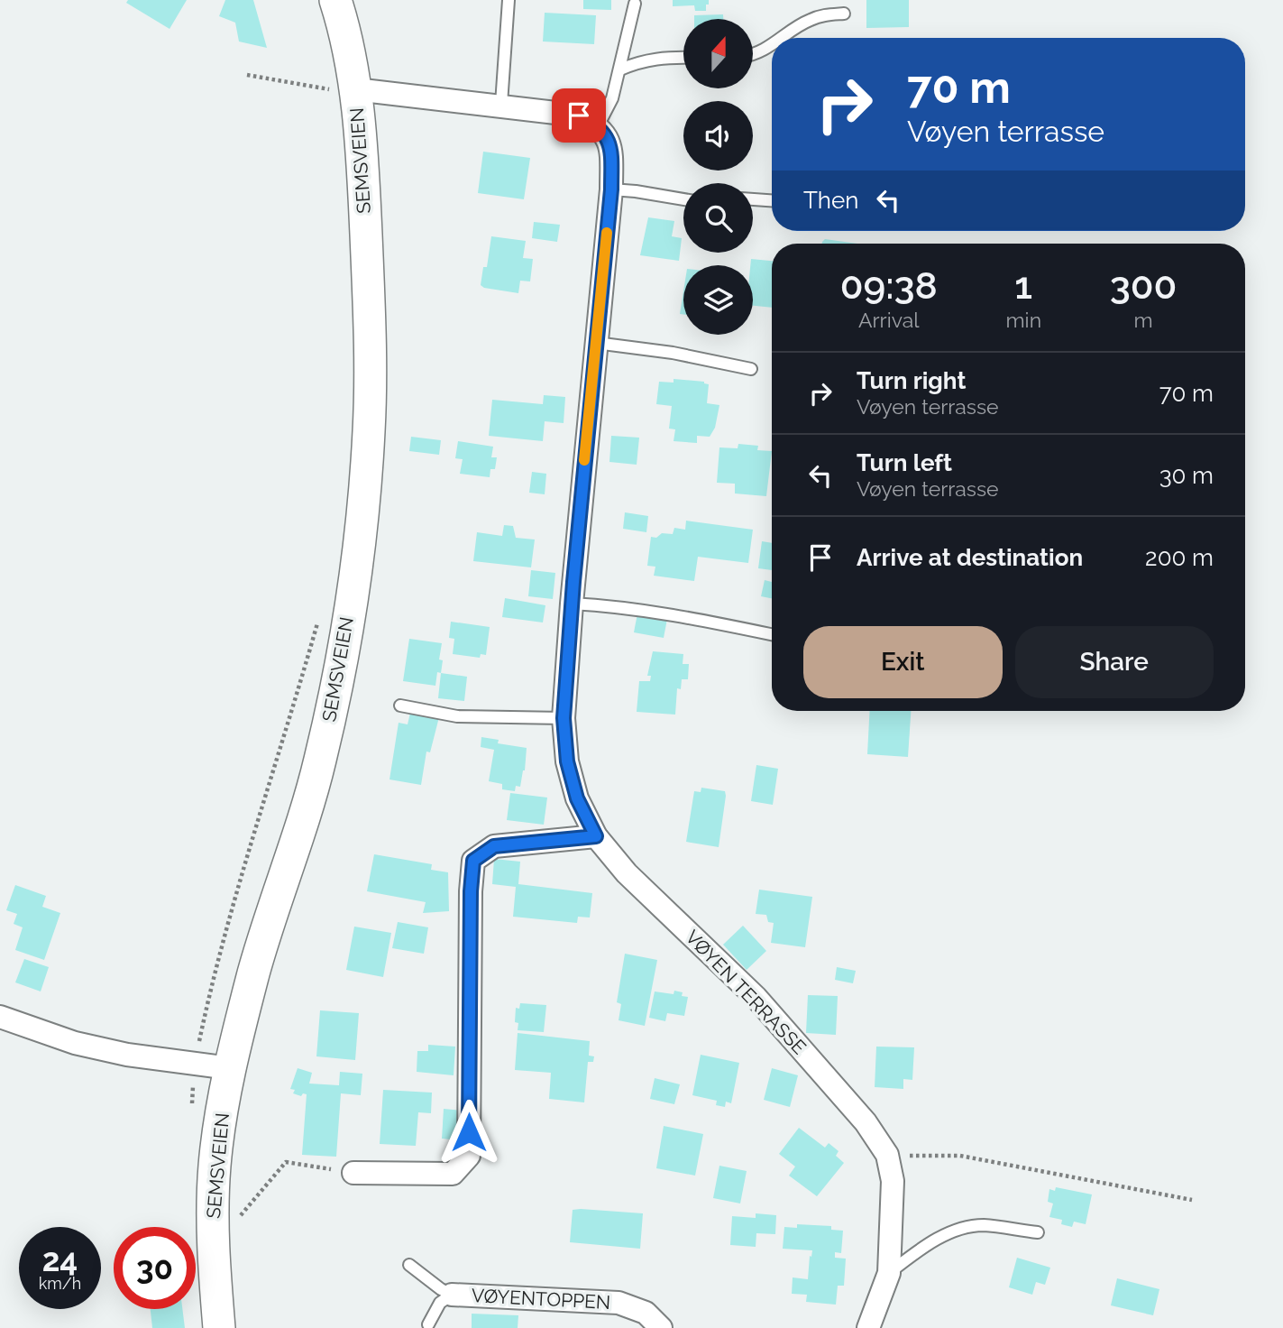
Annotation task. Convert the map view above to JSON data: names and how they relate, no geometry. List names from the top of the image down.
{
  "streets": {
    "main road": ["SEMSVEIEN"],
    "street": ["VØYEN TERRASSE", "VØYENTOPPEN"]
  },
  "north": "top",
  "page": {
    "turn": ["70 m", "Vøyen terrasse"],
    "then": "Then",
    "eta": [
      "09:38",
      "Arrival",
      "1",
      "min",
      "300",
      "m"
    ],
    "list": [
      {
        "name": "Turn right",
        "note": "Vøyen terrasse",
        "value": "70 m"
      },
      {
        "name": "Turn left",
        "note": "Vøyen terrasse",
        "value": "30 m"
      },
      {
        "name": "Arrive at destination",
        "value": "200 m"
      }
    ],
    "buttons": ["Exit", "Share"],
    "speed": "24 km/h",
    "limit": "30"
  }
}
